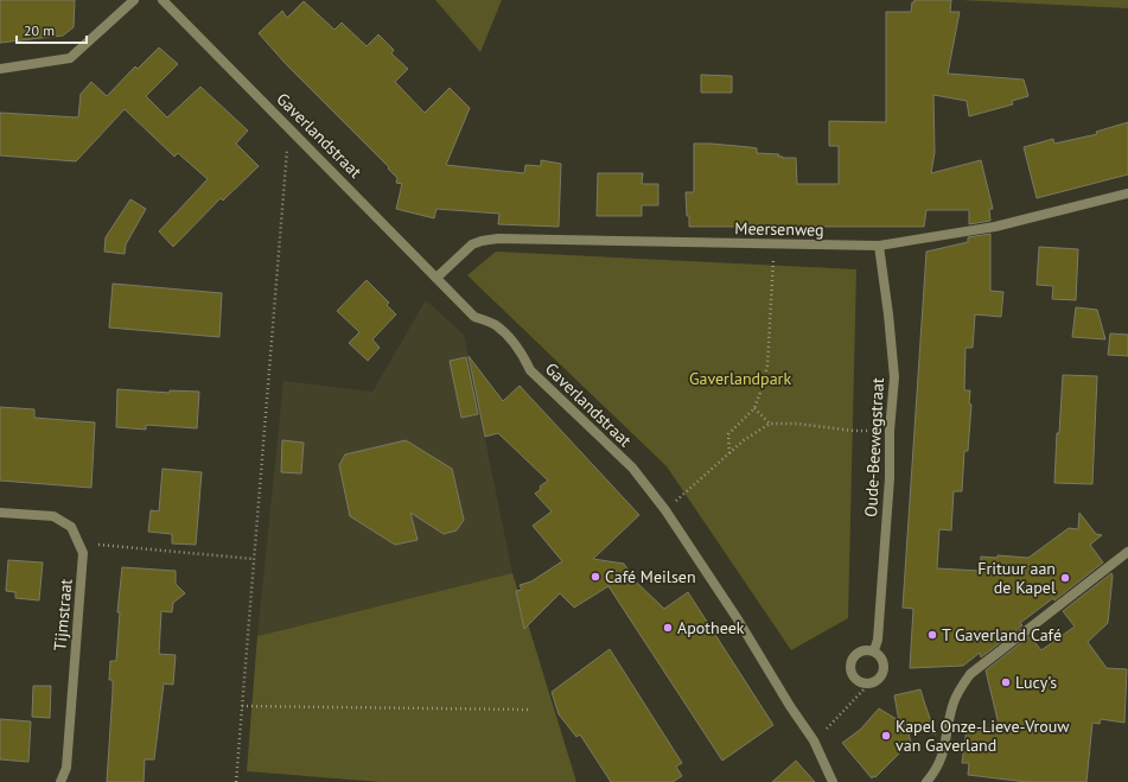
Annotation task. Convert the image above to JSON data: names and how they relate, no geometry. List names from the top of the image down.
{
  "streets": {
    "street": [
      "Gaverlandstraat",
      "Meersenweg",
      "Oude-Beewegstraat",
      "Tijmstraat"
    ]
  },
  "crossings": [
    ["Gaverlandstraat", "Meersenweg"],
    ["Meersenweg", "Oude-Beewegstraat"]
  ],
  "parks": ["Gaverlandpark"],
  "places": [
    "Café Meilsen",
    "Frituur aan de Kapel",
    "Apotheek",
    "T Gaverland Café",
    "Lucy's",
    "Kapel Onze-Lieve-Vrouw van Gaverland"
  ],
  "scale_bar": "20 m"
}
